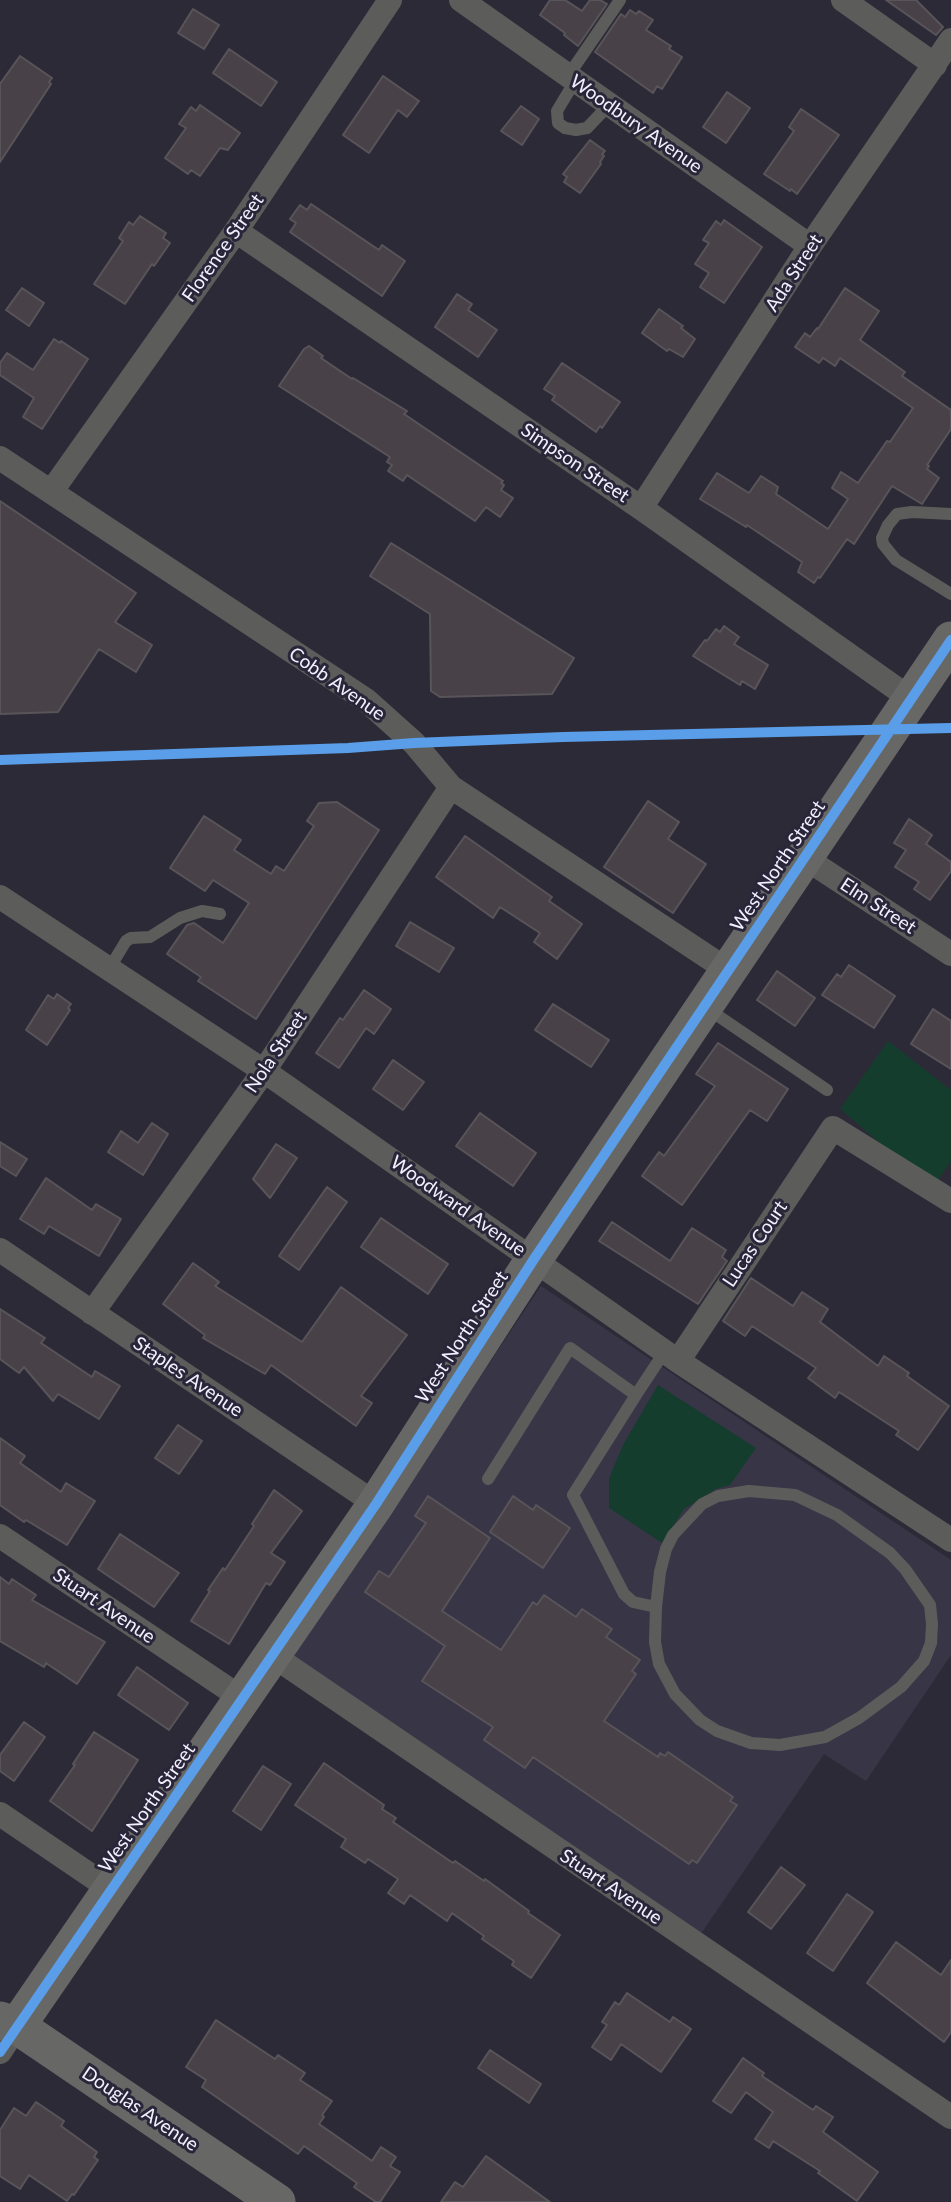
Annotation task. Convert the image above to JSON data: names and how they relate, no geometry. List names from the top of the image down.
{
  "streets": {
    "street": [
      "Woodbury Avenue",
      "Florence Street",
      "Ada Street",
      "Simpson Street",
      "Cobb Avenue",
      "West North Street",
      "Elm Street",
      "Nola Street",
      "Woodward Avenue",
      "Lucas Court",
      "Staples Avenue",
      "Stuart Avenue",
      "Douglas Avenue"
    ]
  },
  "crossings": [
    ["Woodbury Avenue", "Ada Street"],
    ["Florence Street", "Simpson Street"],
    ["Florence Street", "Cobb Avenue"],
    ["Ada Street", "Simpson Street"],
    ["Simpson Street", "West North Street"],
    ["Cobb Avenue", "West North Street"],
    ["Cobb Avenue", "Nola Street"],
    ["West North Street", "Elm Street"],
    ["West North Street", "Woodward Avenue"],
    ["West North Street", "Staples Avenue"],
    ["West North Street", "Stuart Avenue"],
    ["West North Street", "Douglas Avenue"],
    ["Nola Street", "Woodward Avenue"],
    ["Nola Street", "Staples Avenue"],
    ["Woodward Avenue", "Lucas Court"]
  ]
}
